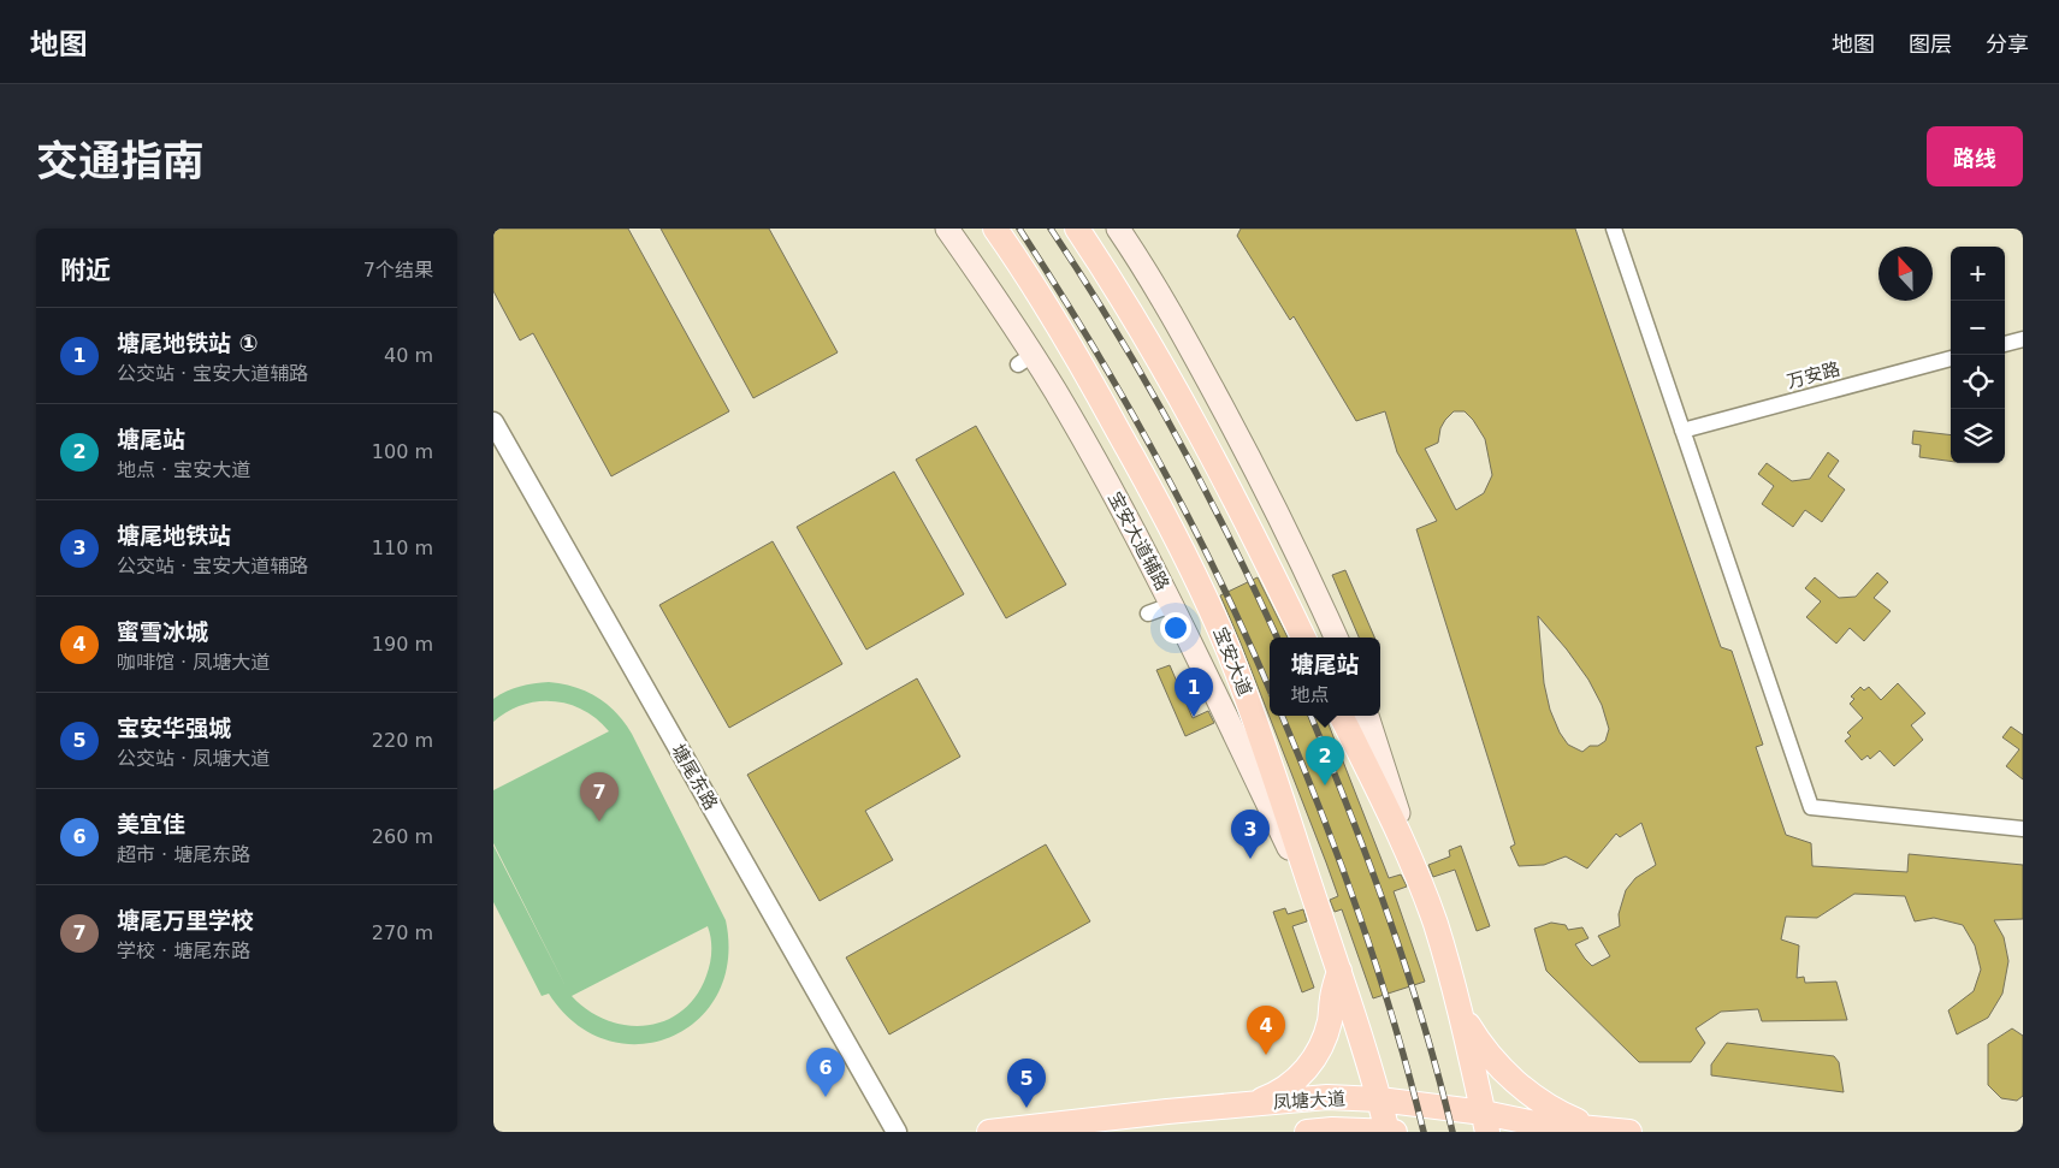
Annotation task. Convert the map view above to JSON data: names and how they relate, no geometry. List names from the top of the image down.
{
  "streets": {
    "main road": ["宝安大道辅路", "宝安大道", "凤塘大道"],
    "street": ["万安路", "塘尾东路"]
  },
  "crossings": [
    ["宝安大道辅路", "宝安大道"],
    ["宝安大道", "凤塘大道"]
  ],
  "north": "top",
  "page": {
    "header": "地图",
    "nav": ["地图", "图层", "分享"],
    "title": "交通指南",
    "buttons": "路线",
    "heading": ["附近", "7个结果"],
    "map_buttons": ["+", "−"],
    "list": [
      {
        "mark": "1",
        "name": "塘尾地铁站 ①",
        "note": "公交站 · 宝安大道辅路",
        "value": "40 m"
      },
      {
        "mark": "2",
        "name": "塘尾站",
        "note": "地点 · 宝安大道",
        "value": "100 m"
      },
      {
        "mark": "3",
        "name": "塘尾地铁站",
        "note": "公交站 · 宝安大道辅路",
        "value": "110 m"
      },
      {
        "mark": "4",
        "name": "蜜雪冰城",
        "note": "咖啡馆 · 凤塘大道",
        "value": "190 m"
      },
      {
        "mark": "5",
        "name": "宝安华强城",
        "note": "公交站 · 凤塘大道",
        "value": "220 m"
      },
      {
        "mark": "6",
        "name": "美宜佳",
        "note": "超市 · 塘尾东路",
        "value": "260 m"
      },
      {
        "mark": "7",
        "name": "塘尾万里学校",
        "note": "学校 · 塘尾东路",
        "value": "270 m"
      }
    ],
    "popup": ["塘尾站", "地点"],
    "pins": [
      "1",
      "2",
      "7",
      "3",
      "4",
      "6",
      "5"
    ]
  }
}
